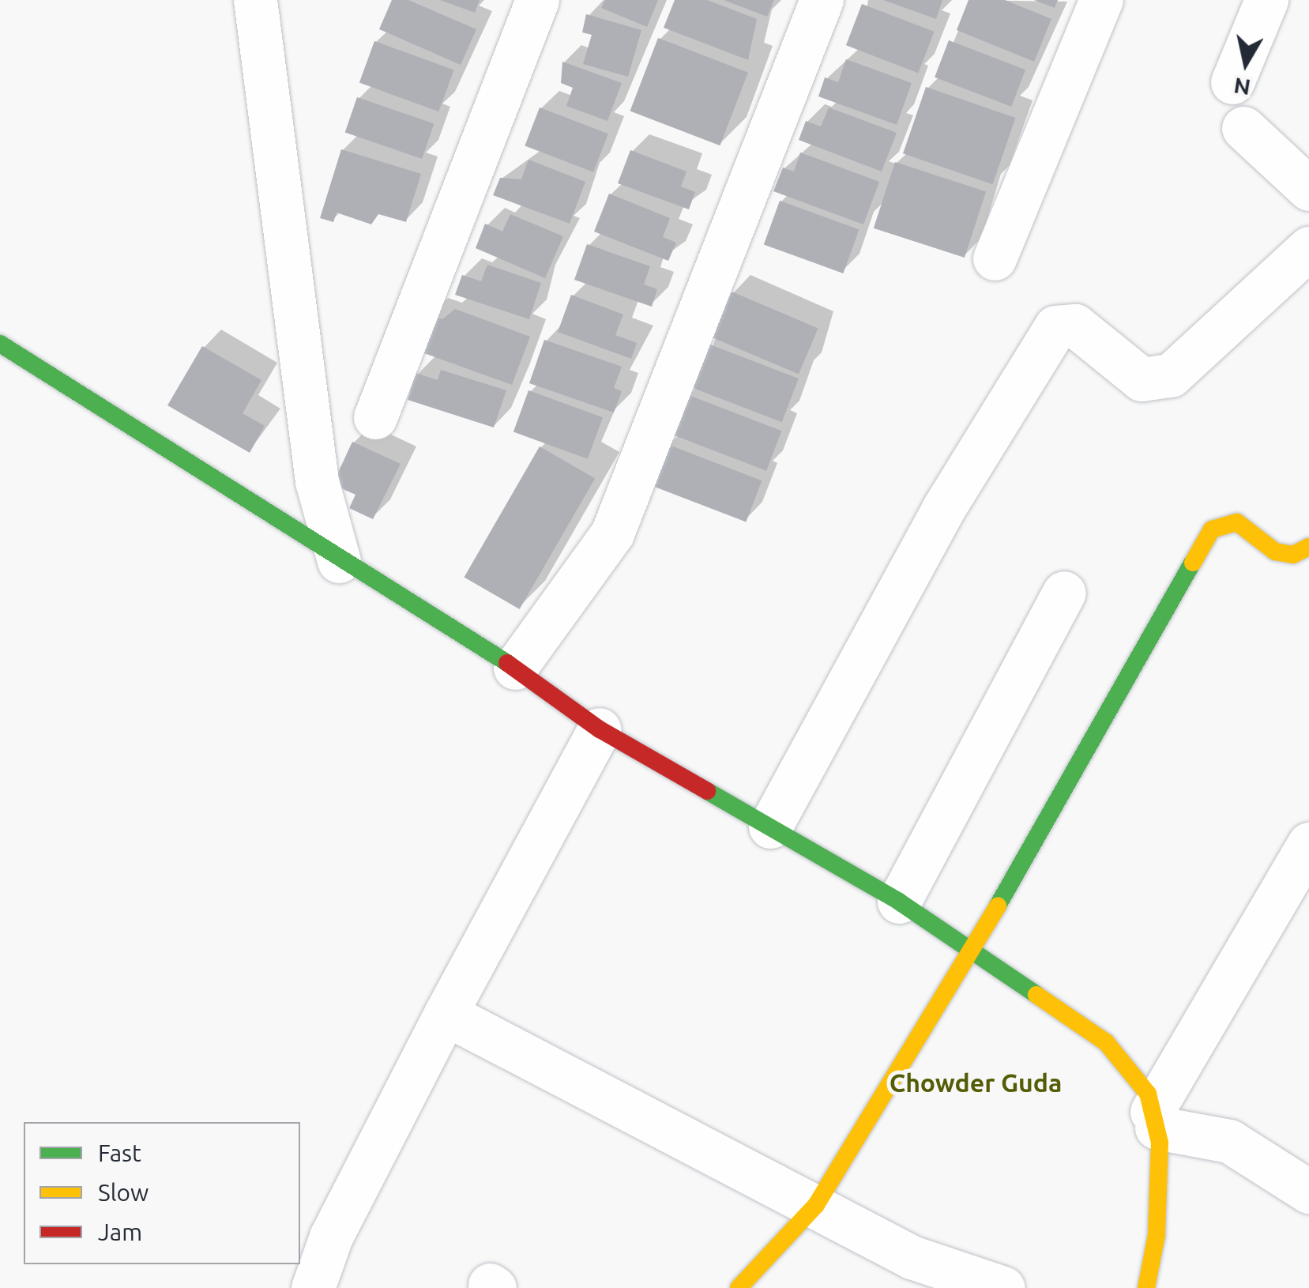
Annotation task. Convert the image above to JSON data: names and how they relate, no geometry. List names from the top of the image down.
{
  "districts": ["Chowder Guda"],
  "legend": ["Fast", "Slow", "Jam"],
  "north": "bottom"
}
